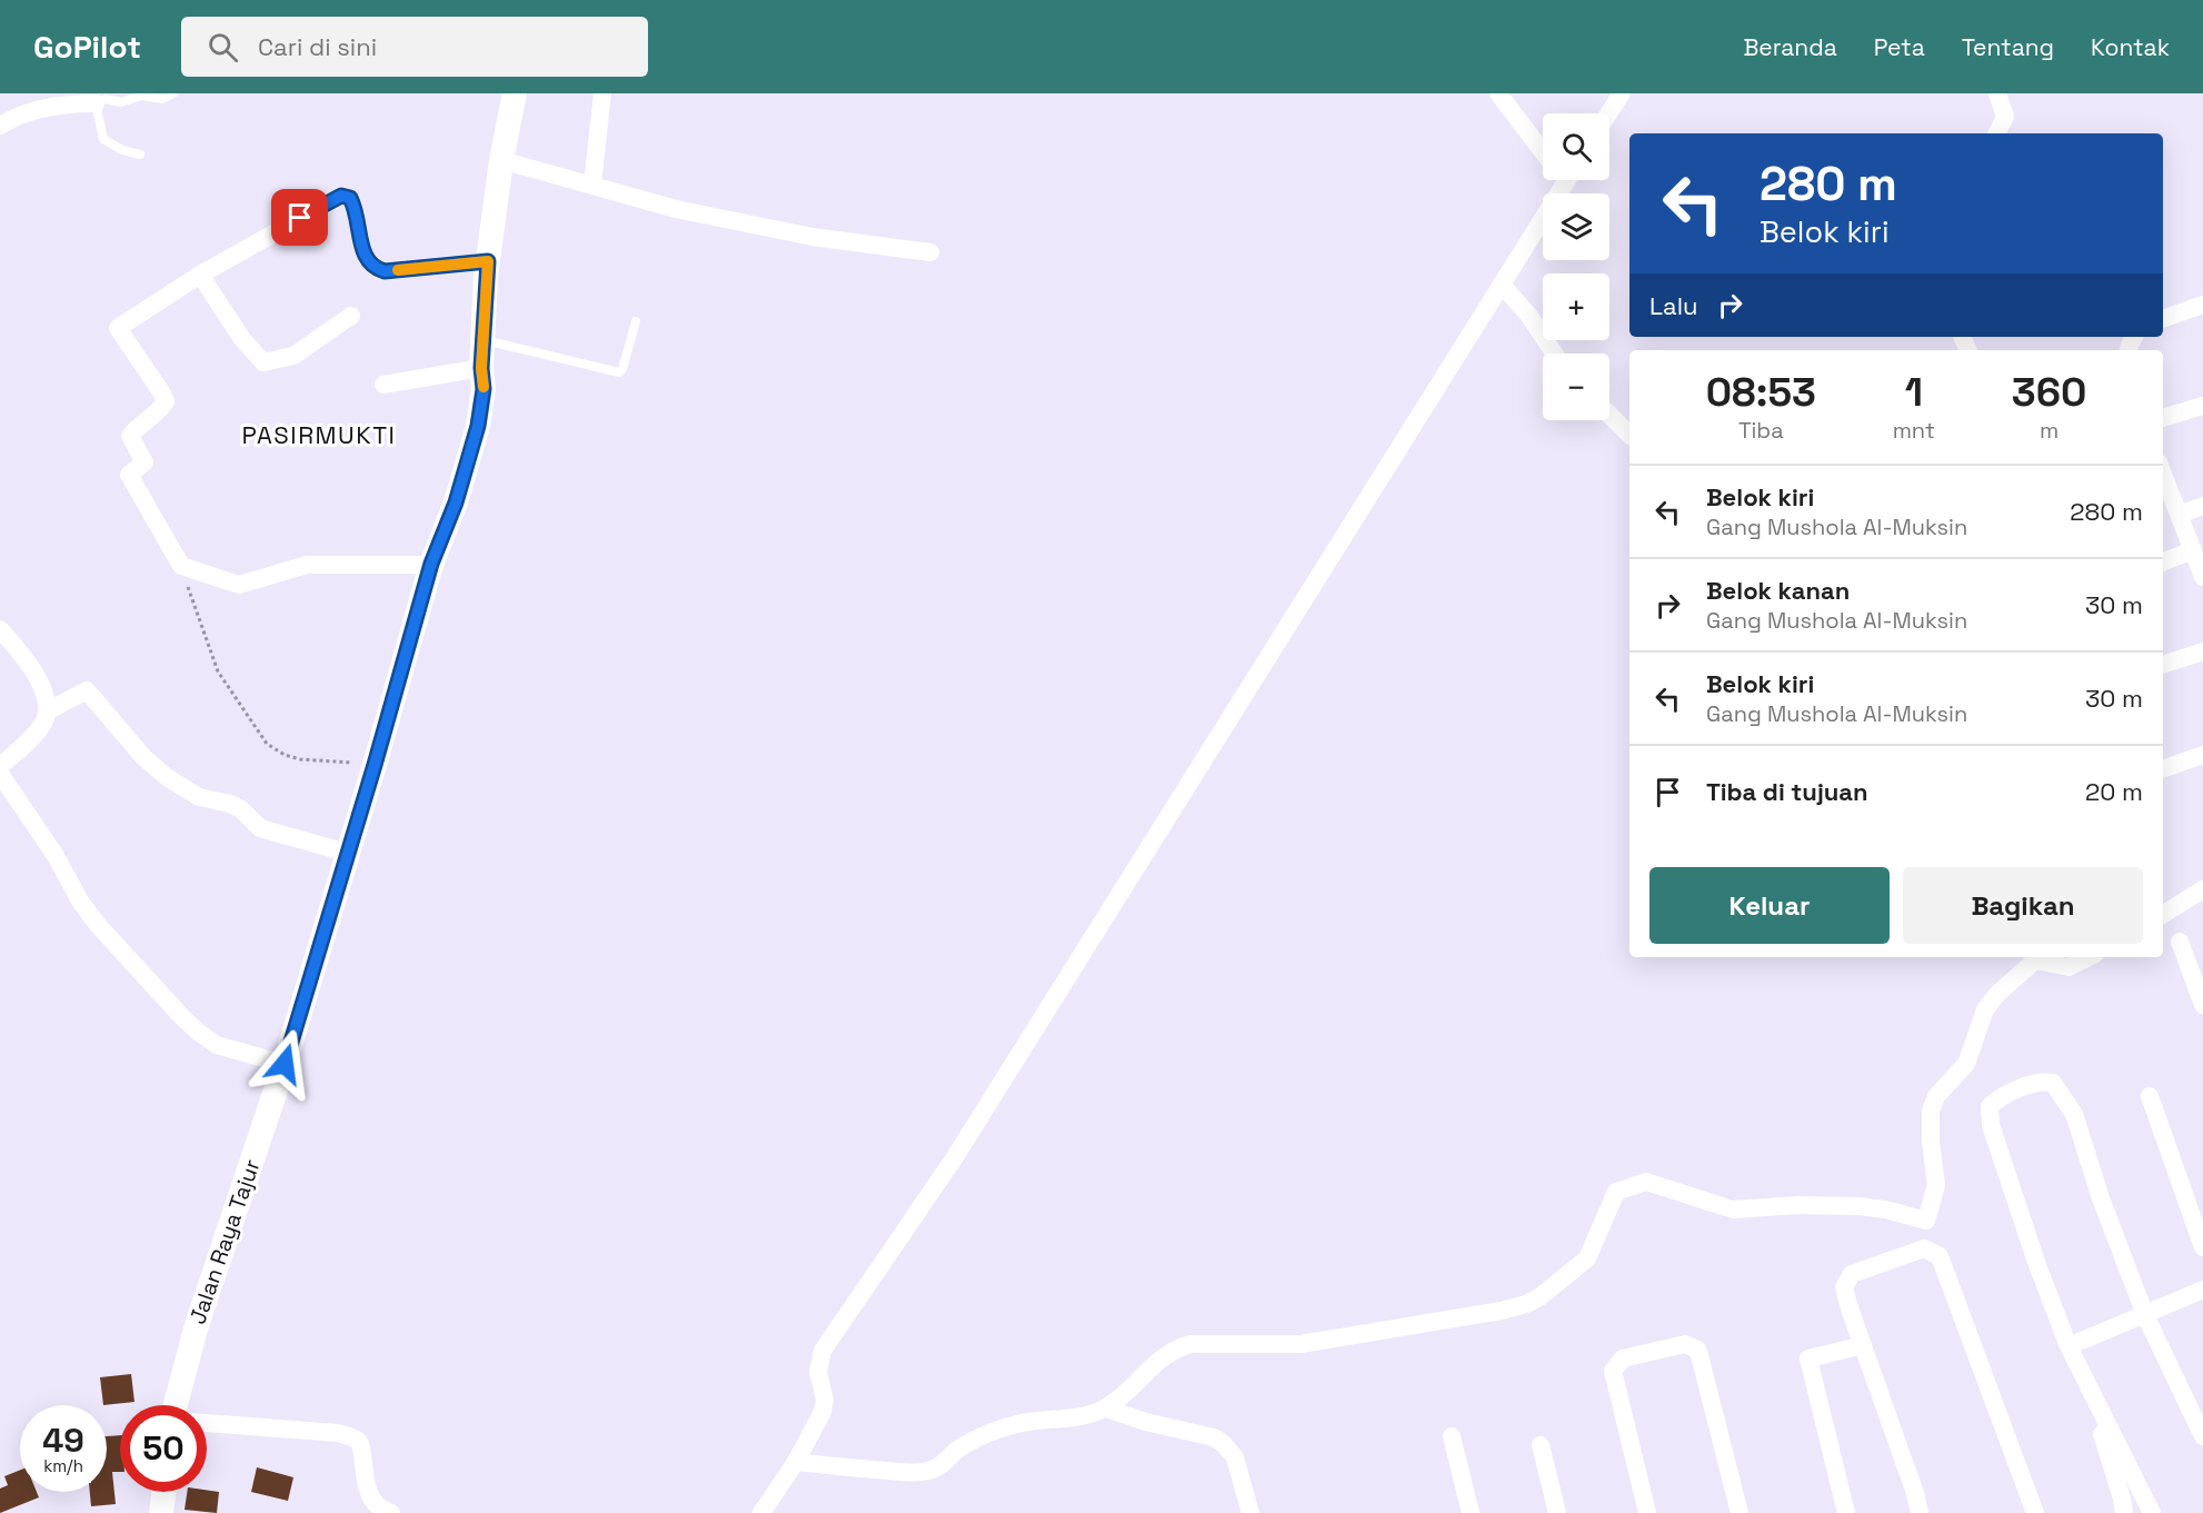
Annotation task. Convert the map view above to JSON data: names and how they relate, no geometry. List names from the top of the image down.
{
  "streets": {
    "main road": ["Jalan Raya Tajur"]
  },
  "districts": ["PASIRMUKTI"],
  "page": {
    "header": "GoPilot",
    "search": "Cari di sini",
    "nav": [
      "Beranda",
      "Peta",
      "Tentang",
      "Kontak"
    ],
    "map_buttons": ["+", "−"],
    "turn": ["280 m", "Belok kiri"],
    "then": "Lalu",
    "eta": [
      "08:53",
      "Tiba",
      "1",
      "mnt",
      "360",
      "m"
    ],
    "list": [
      {
        "name": "Belok kiri",
        "note": "Gang Mushola Al-Muksin",
        "value": "280 m"
      },
      {
        "name": "Belok kanan",
        "note": "Gang Mushola Al-Muksin",
        "value": "30 m"
      },
      {
        "name": "Belok kiri",
        "note": "Gang Mushola Al-Muksin",
        "value": "30 m"
      },
      {
        "name": "Tiba di tujuan",
        "value": "20 m"
      }
    ],
    "buttons": ["Keluar", "Bagikan"],
    "speed": "49 km/h",
    "limit": "50"
  }
}
